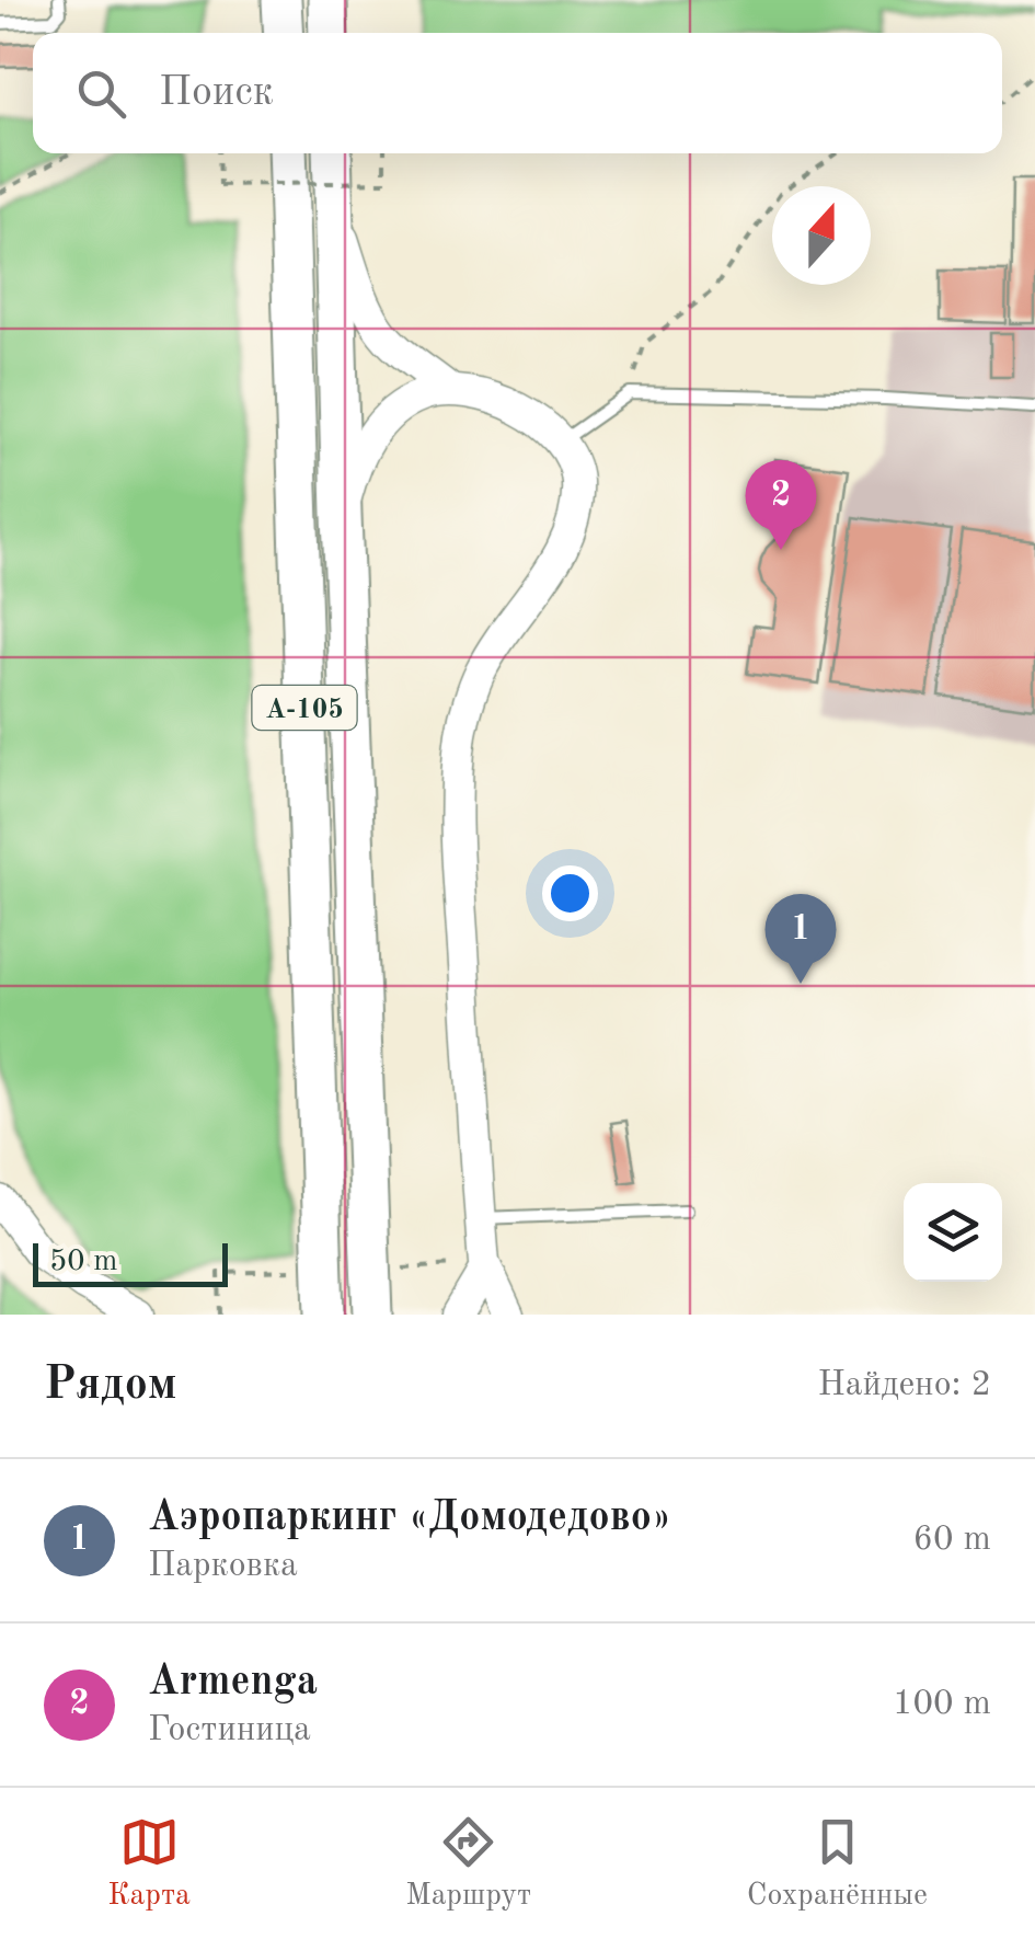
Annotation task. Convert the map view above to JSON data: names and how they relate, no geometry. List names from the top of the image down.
{
  "streets": {
    "highway": ["А-105"]
  },
  "scale_bar": "50 m",
  "north": "top",
  "page": {
    "search": "Поиск",
    "pins": ["2", "1"],
    "scale": "50 m",
    "heading": ["Рядом", "Найдено: 2"],
    "list": [
      {
        "mark": "1",
        "name": "Аэропаркинг «Домодедово»",
        "note": "Парковка",
        "value": "60 m"
      },
      {
        "mark": "2",
        "name": "Armenga",
        "note": "Гостиница",
        "value": "100 m"
      }
    ],
    "nav": ["Карта", "Маршрут", "Сохранённые"]
  }
}
